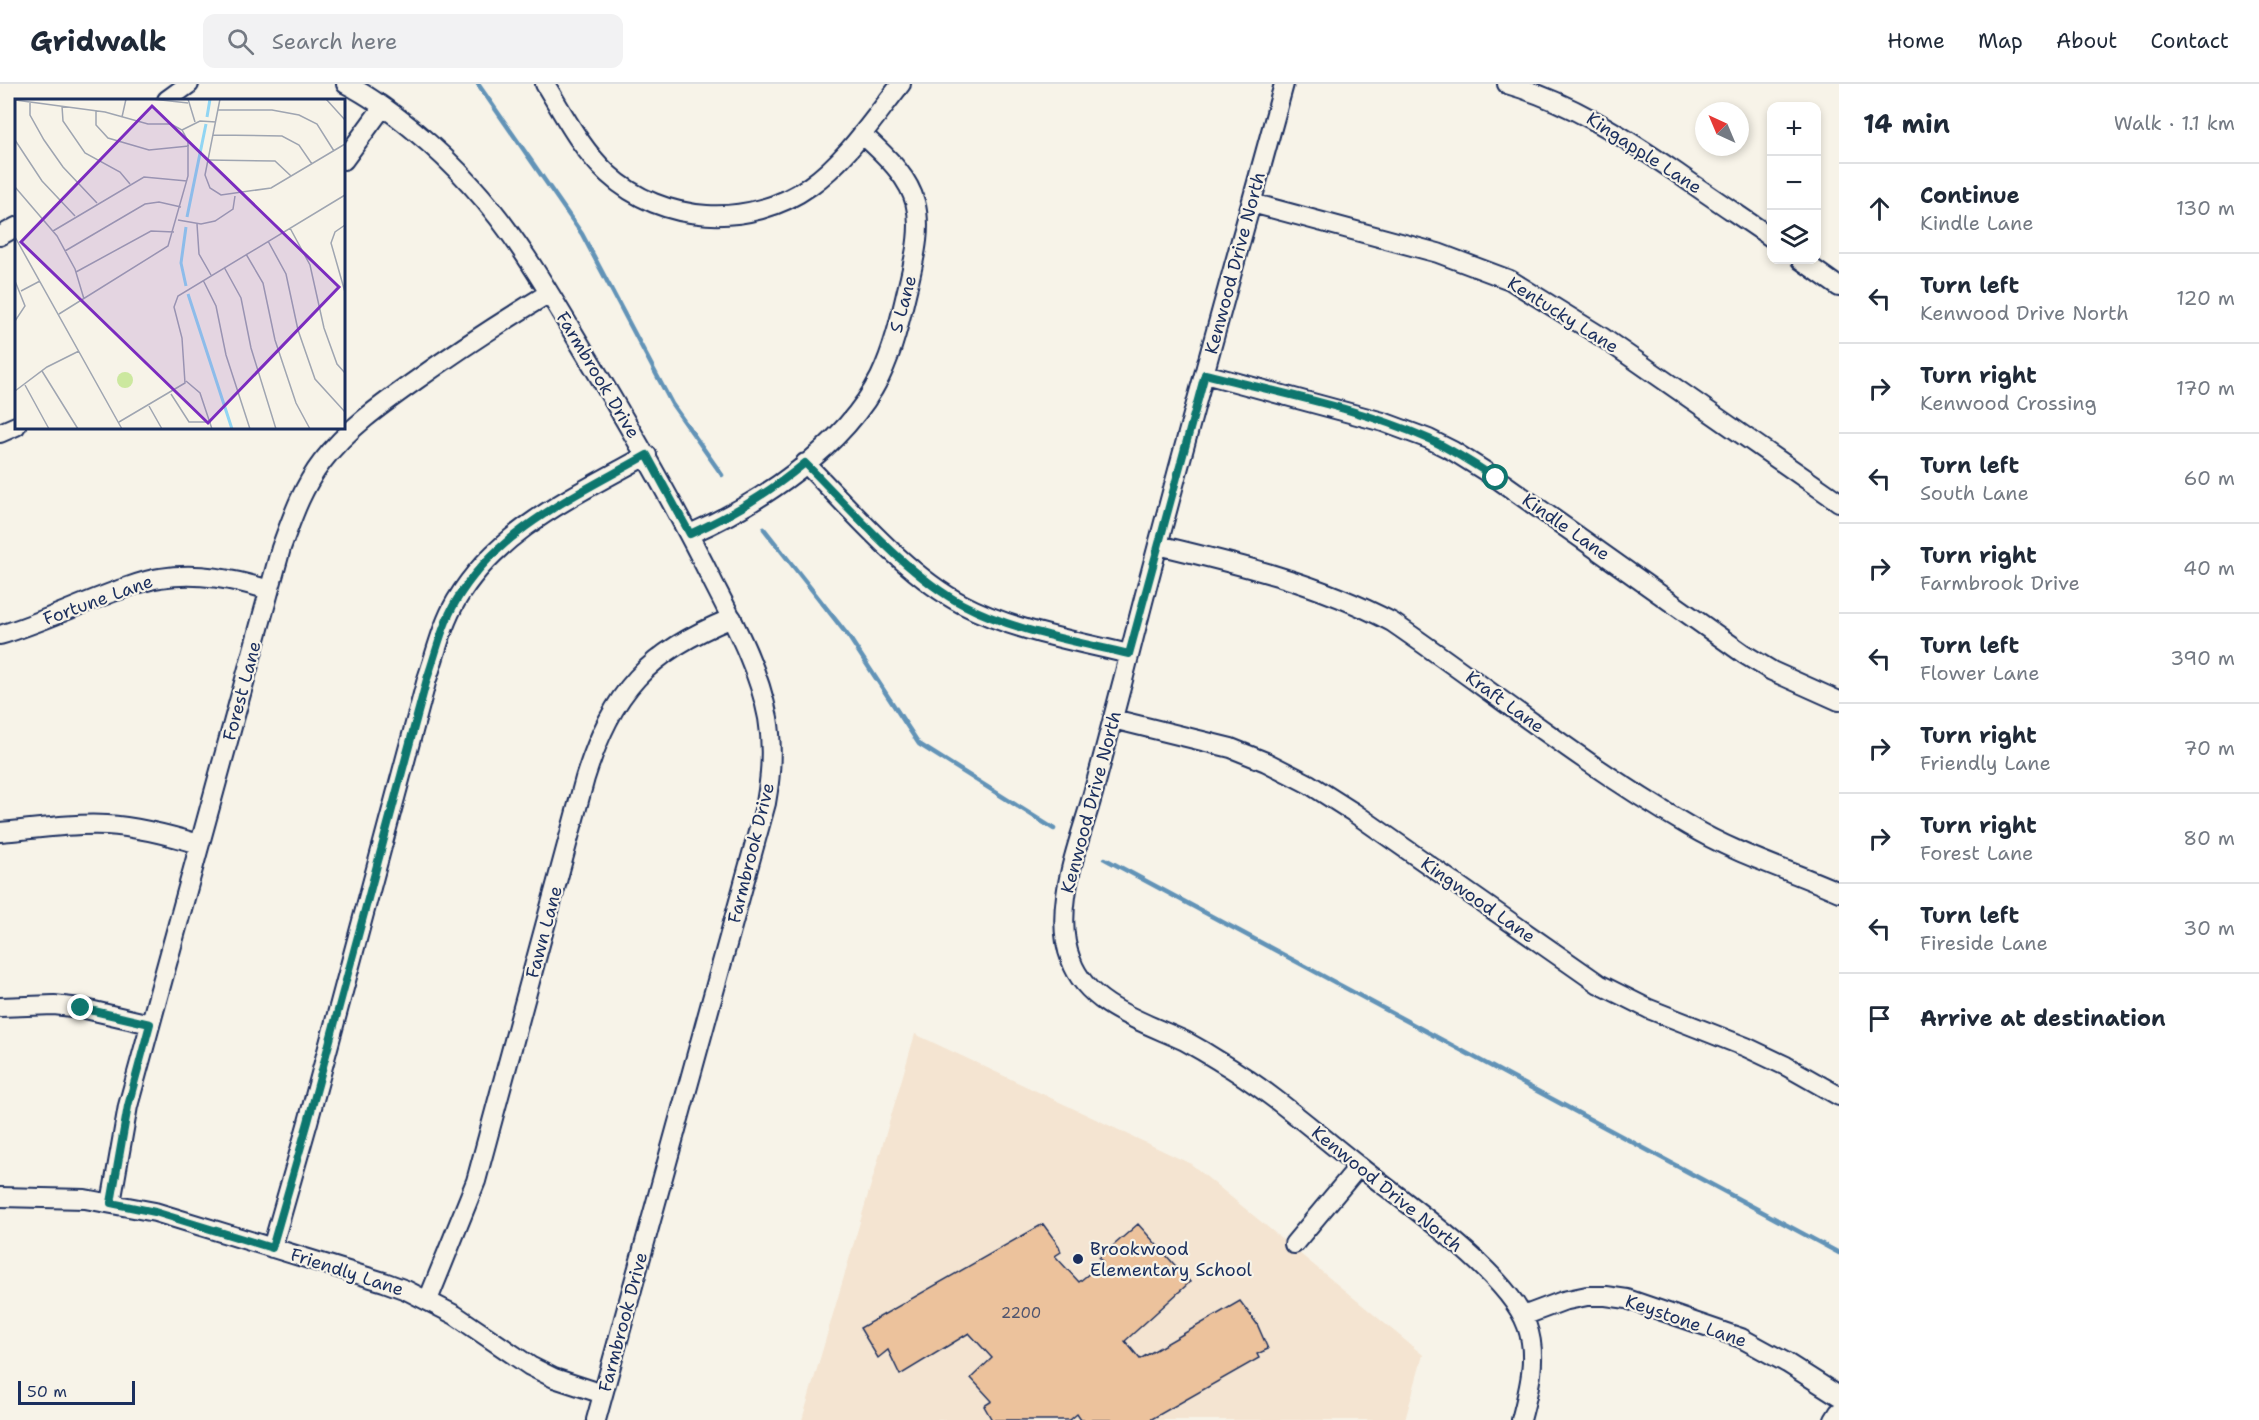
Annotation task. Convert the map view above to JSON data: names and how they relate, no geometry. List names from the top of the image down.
{
  "streets": {
    "street": [
      "Kingapple Lane",
      "Kenwood Drive North",
      "S Lane",
      "Kentucky Lane",
      "Farmbrook Drive",
      "Kindle Lane",
      "Fortune Lane",
      "Forest Lane",
      "Kraft Lane",
      "Kingwood Lane",
      "Fawn Lane",
      "Friendly Lane",
      "Keystone Lane"
    ]
  },
  "crossings": [
    ["Kenwood Drive North", "Kentucky Lane"],
    ["Kenwood Drive North", "Kindle Lane"],
    ["Kenwood Drive North", "Kraft Lane"],
    ["Kenwood Drive North", "Kingwood Lane"],
    ["Kenwood Drive North", "Keystone Lane"],
    ["S Lane", "Farmbrook Drive"],
    ["Farmbrook Drive", "Forest Lane"],
    ["Farmbrook Drive", "Fawn Lane"],
    ["Farmbrook Drive", "Friendly Lane"],
    ["Fortune Lane", "Forest Lane"],
    ["Forest Lane", "Friendly Lane"],
    ["Fawn Lane", "Friendly Lane"]
  ],
  "places": ["Brookwood Elementary School"],
  "house_numbers": ["2200"],
  "scale_bar": "50 m",
  "north": "top left",
  "page": {
    "header": "Gridwalk",
    "search": "Search here",
    "nav": [
      "Home",
      "Map",
      "About",
      "Contact"
    ],
    "heading": ["14 min", "Walk · 1.1 km"],
    "map_buttons": ["+", "−"],
    "list": [
      ["Continue", "Kindle Lane", "130 m"],
      ["Turn left", "Kenwood Drive North", "120 m"],
      ["Turn right", "Kenwood Crossing", "170 m"],
      ["Turn left", "South Lane", "60 m"],
      ["Turn right", "Farmbrook Drive", "40 m"],
      ["Turn left", "Flower Lane", "390 m"],
      ["Turn right", "Friendly Lane", "70 m"],
      ["Turn right", "Forest Lane", "80 m"],
      ["Turn left", "Fireside Lane", "30 m"],
      "Arrive at destination"
    ],
    "scale": "50 m"
  }
}
